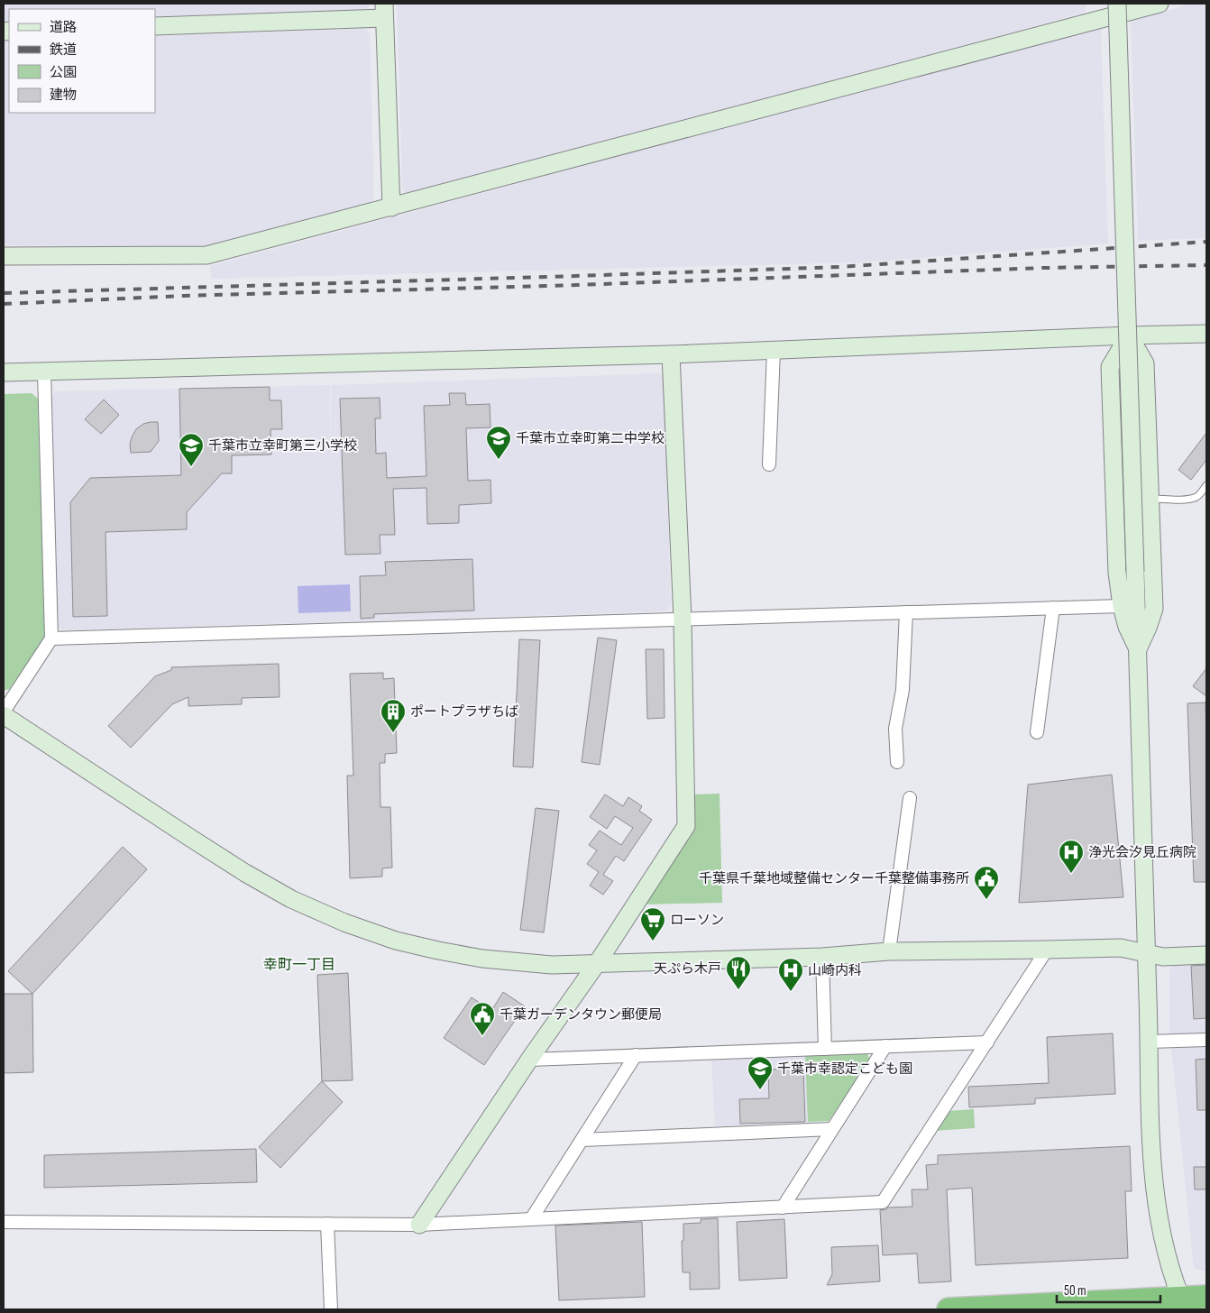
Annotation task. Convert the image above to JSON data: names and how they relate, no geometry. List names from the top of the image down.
{
  "districts": ["幸町一丁目"],
  "places": {
    "school or university": ["千葉市立幸町第二中学校", "千葉市立幸町第三小学校", "千葉市幸認定こども園"],
    "building": ["ポートプラザちば"],
    "hospital": ["浄光会汐見丘病院", "山崎内科"],
    "public building": ["千葉県千葉地域整備センター千葉整備事務所", "千葉ガーデンタウン郵便局"],
    "supermarket": ["ローソン"],
    "restaurant": ["天ぷら木戸"]
  },
  "legend": [
    "道路",
    "鉄道",
    "公園",
    "建物"
  ],
  "scale_bar": "50 m"
}
